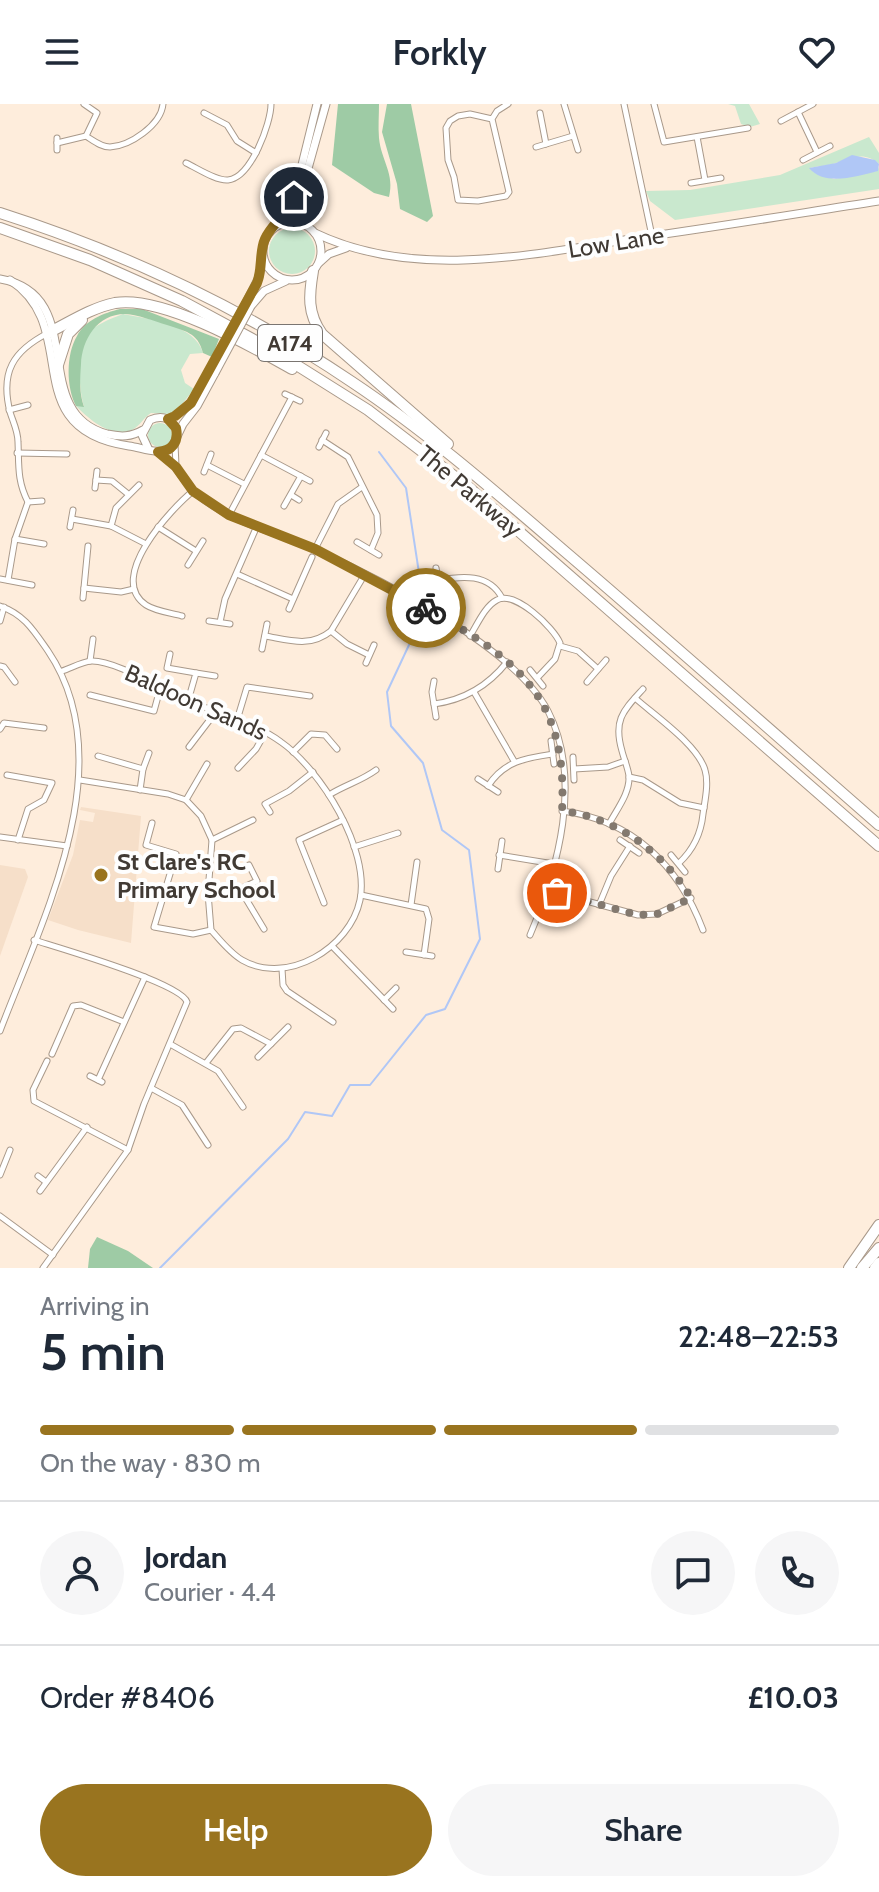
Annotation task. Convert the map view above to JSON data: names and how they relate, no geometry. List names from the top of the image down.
{
  "streets": {
    "highway": ["A174", "The Parkway"],
    "main road": ["Low Lane"],
    "street": ["Baldoon Sands"]
  },
  "places": ["St Clare's RC Primary School"],
  "page": {
    "header": "Forkly",
    "heading": ["5 min", "Arriving in", "22:48–22:53"],
    "panel": [
      "Jordan",
      "Courier · 4.4",
      "Order #8406",
      "£10.03"
    ],
    "bar": "On the way · 830 m",
    "buttons": ["Help", "Share"]
  }
}
